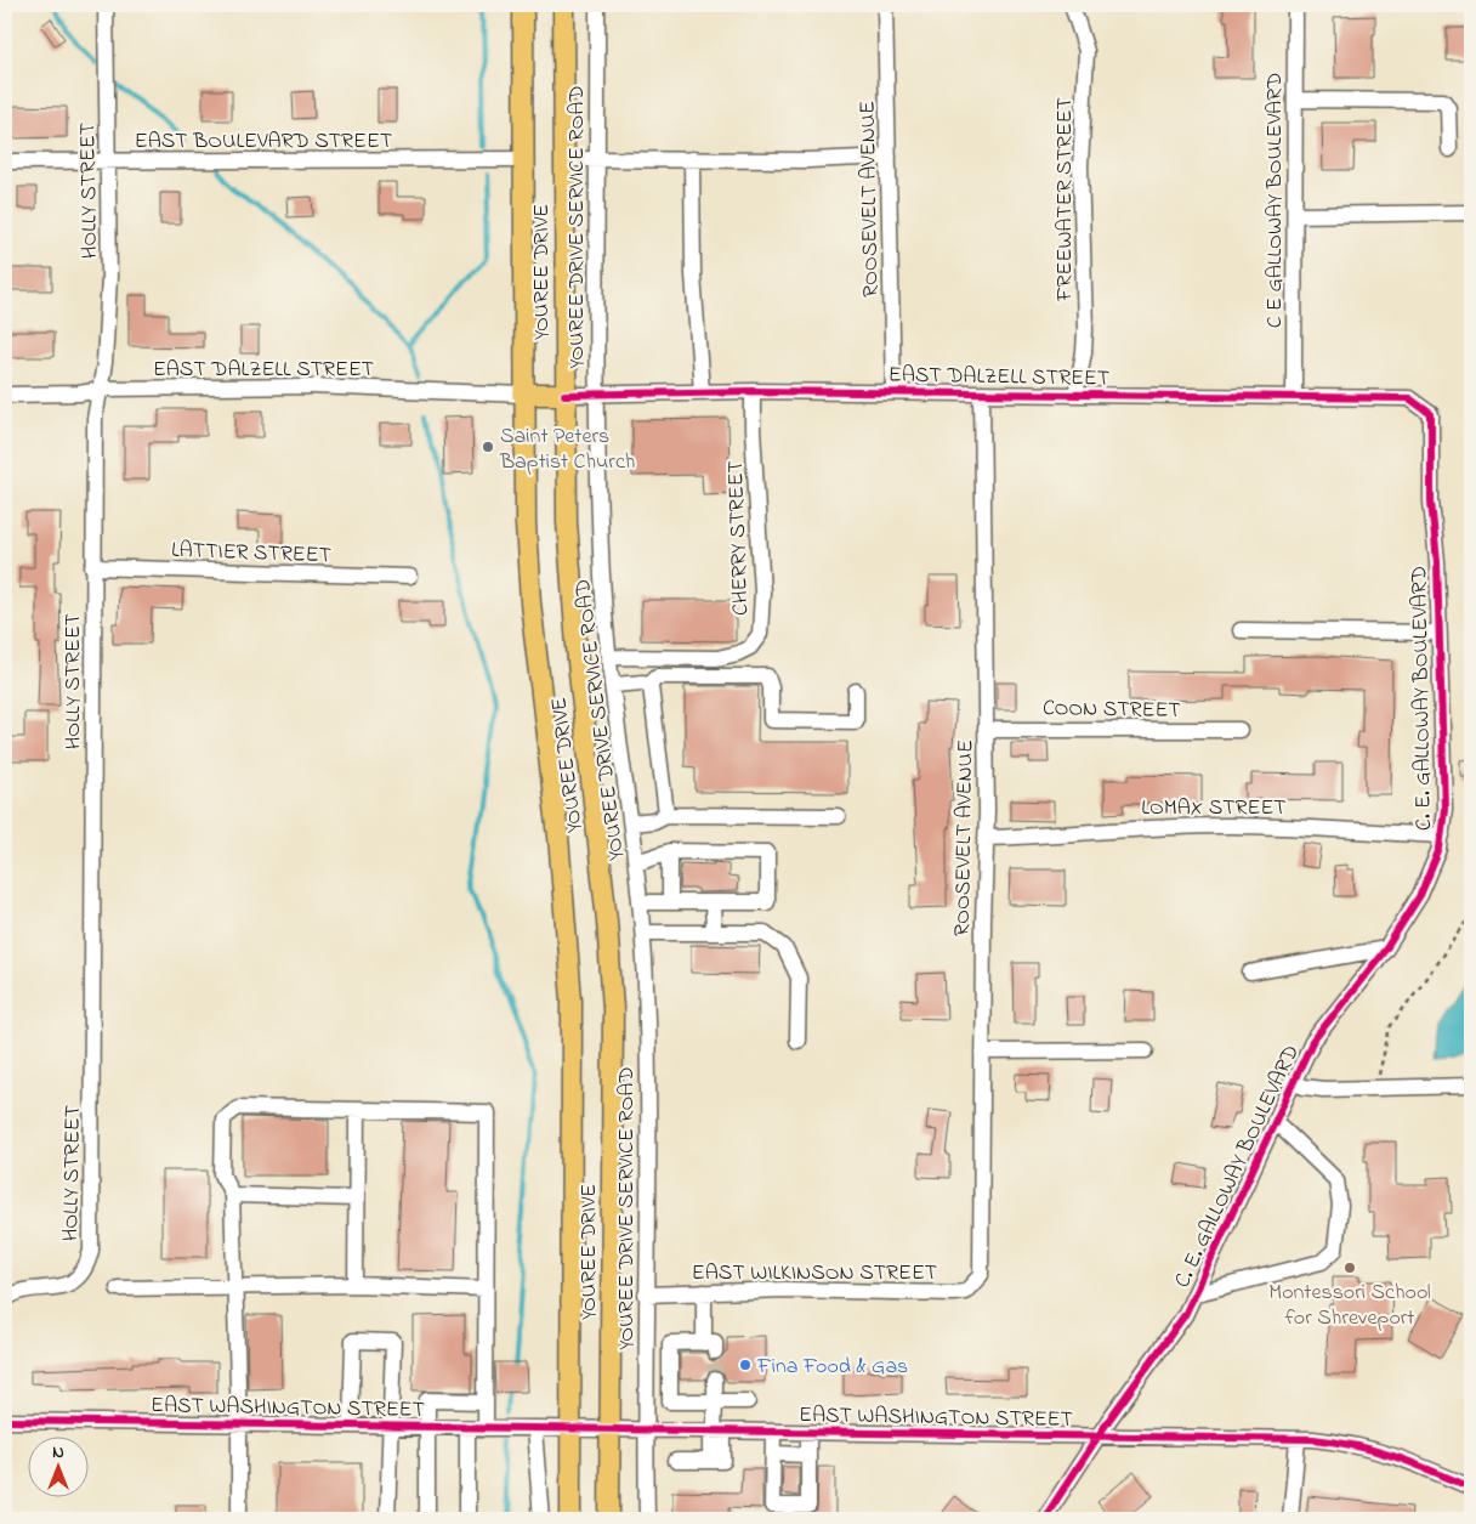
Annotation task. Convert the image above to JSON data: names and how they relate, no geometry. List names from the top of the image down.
{
  "streets": {
    "main road": ["YOUREE DRIVE"],
    "street": [
      "EAST BOULEVARD STREET",
      "HOLLY STREET",
      "ROOSEVELT AVENUE",
      "FREEWATER STREET",
      "C E GALLOWAY BOULEVARD",
      "YOUREE DRIVE SERVICE ROAD",
      "EAST DALZELL STREET",
      "CHERRY STREET",
      "LATTIER STREET",
      "C. E. GALLOWAY BOULEVARD",
      "COON STREET",
      "LOMAX STREET",
      "EAST WILKINSON STREET",
      "EAST WASHINGTON STREET"
    ]
  },
  "crossings": [
    ["EAST BOULEVARD STREET", "HOLLY STREET"],
    ["EAST BOULEVARD STREET", "YOUREE DRIVE"],
    ["HOLLY STREET", "EAST DALZELL STREET"],
    ["HOLLY STREET", "LATTIER STREET"],
    ["ROOSEVELT AVENUE", "EAST DALZELL STREET"],
    ["ROOSEVELT AVENUE", "COON STREET"],
    ["ROOSEVELT AVENUE", "LOMAX STREET"],
    ["ROOSEVELT AVENUE", "EAST WILKINSON STREET"],
    ["FREEWATER STREET", "EAST DALZELL STREET"],
    ["C E GALLOWAY BOULEVARD", "EAST DALZELL STREET"],
    ["YOUREE DRIVE SERVICE ROAD", "EAST DALZELL STREET"],
    ["YOUREE DRIVE SERVICE ROAD", "CHERRY STREET"],
    ["YOUREE DRIVE SERVICE ROAD", "EAST WILKINSON STREET"],
    ["YOUREE DRIVE SERVICE ROAD", "EAST WASHINGTON STREET"],
    ["YOUREE DRIVE", "EAST DALZELL STREET"],
    ["YOUREE DRIVE", "EAST WASHINGTON STREET"],
    ["EAST DALZELL STREET", "CHERRY STREET"],
    ["EAST DALZELL STREET", "C. E. GALLOWAY BOULEVARD"],
    ["C. E. GALLOWAY BOULEVARD", "LOMAX STREET"],
    ["C. E. GALLOWAY BOULEVARD", "EAST WASHINGTON STREET"]
  ],
  "places": ["Saint Peters Baptist Church", "Montessori School for Shreveport", "Fina Food & Gas"],
  "north": "top"
}
